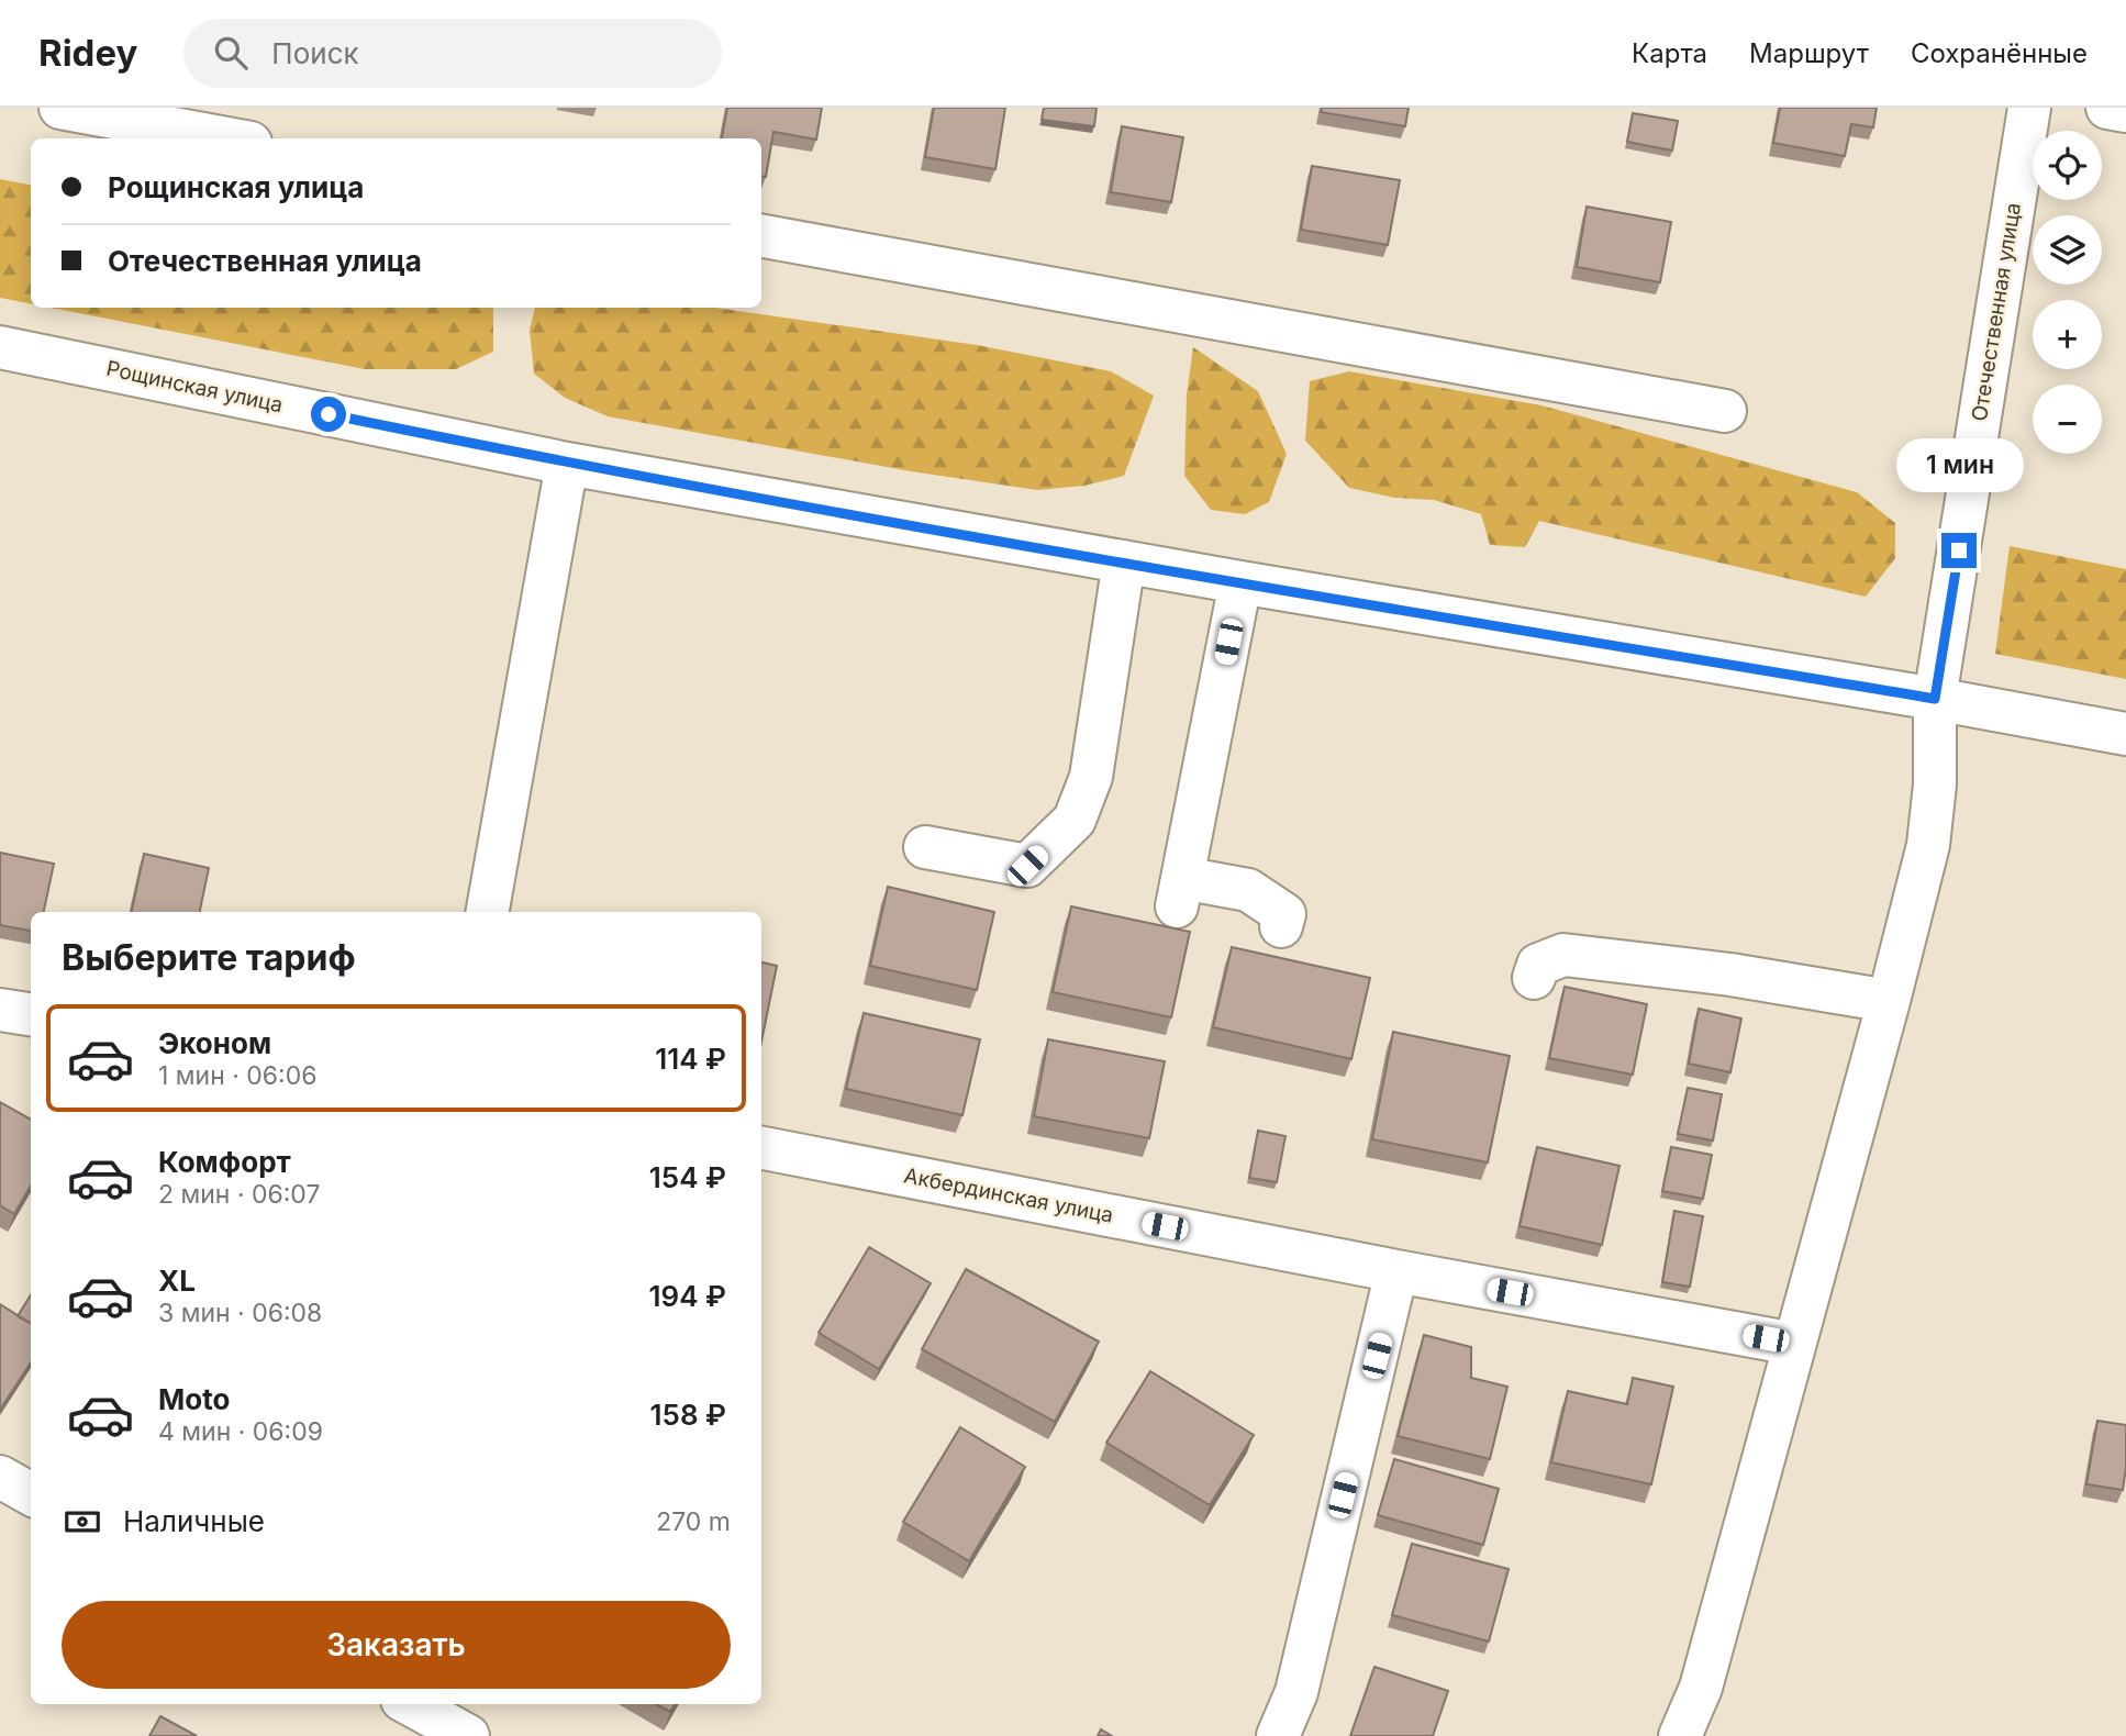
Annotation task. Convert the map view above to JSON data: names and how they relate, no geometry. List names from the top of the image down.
{
  "streets": {
    "street": ["Отечественная улица", "Рощинская улица", "Акбердинская улица"]
  },
  "crossings": [
    ["Отечественная улица", "Рощинская улица"],
    ["Отечественная улица", "Акбердинская улица"]
  ],
  "page": {
    "header": "Ridey",
    "search": "Поиск",
    "nav": ["Карта", "Маршрут", "Сохранённые"],
    "map_buttons": ["+", "−"],
    "banner": ["Рощинская улица", "Отечественная улица"],
    "bubble": "1 мин",
    "heading": "Выберите тариф",
    "list": [
      {
        "name": "Эконом",
        "note": "1 мин · 06:06",
        "value": "114 ₽"
      },
      {
        "name": "Комфорт",
        "note": "2 мин · 06:07",
        "value": "154 ₽"
      },
      {
        "name": "XL",
        "note": "3 мин · 06:08",
        "value": "194 ₽"
      },
      {
        "name": "Moto",
        "note": "4 мин · 06:09",
        "value": "158 ₽"
      }
    ],
    "pay": ["Наличные", "270 m"],
    "buttons": "Заказать"
  }
}
